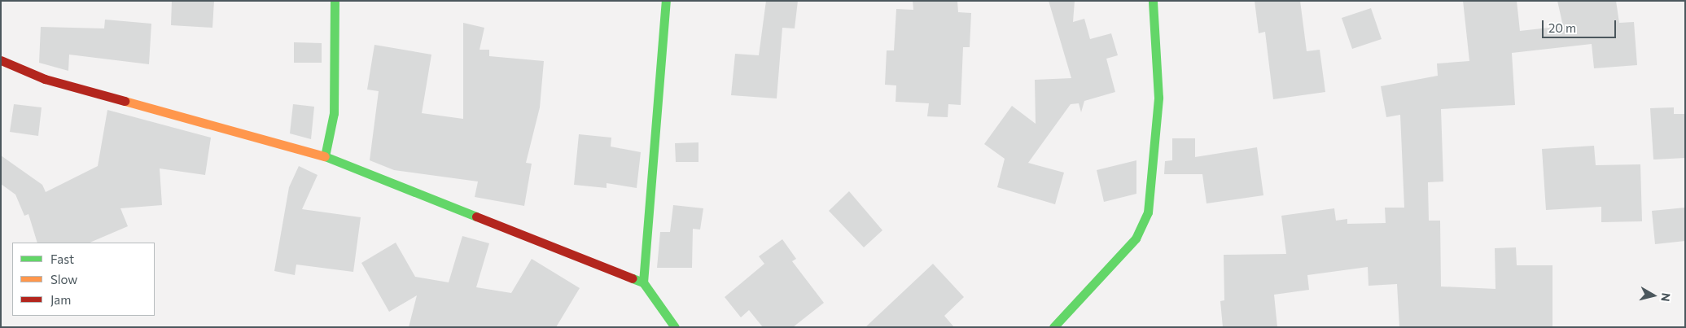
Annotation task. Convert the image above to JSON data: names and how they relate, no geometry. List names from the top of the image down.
{
  "legend": ["Fast", "Slow", "Jam"],
  "scale_bar": "20 m",
  "north": "right"
}
